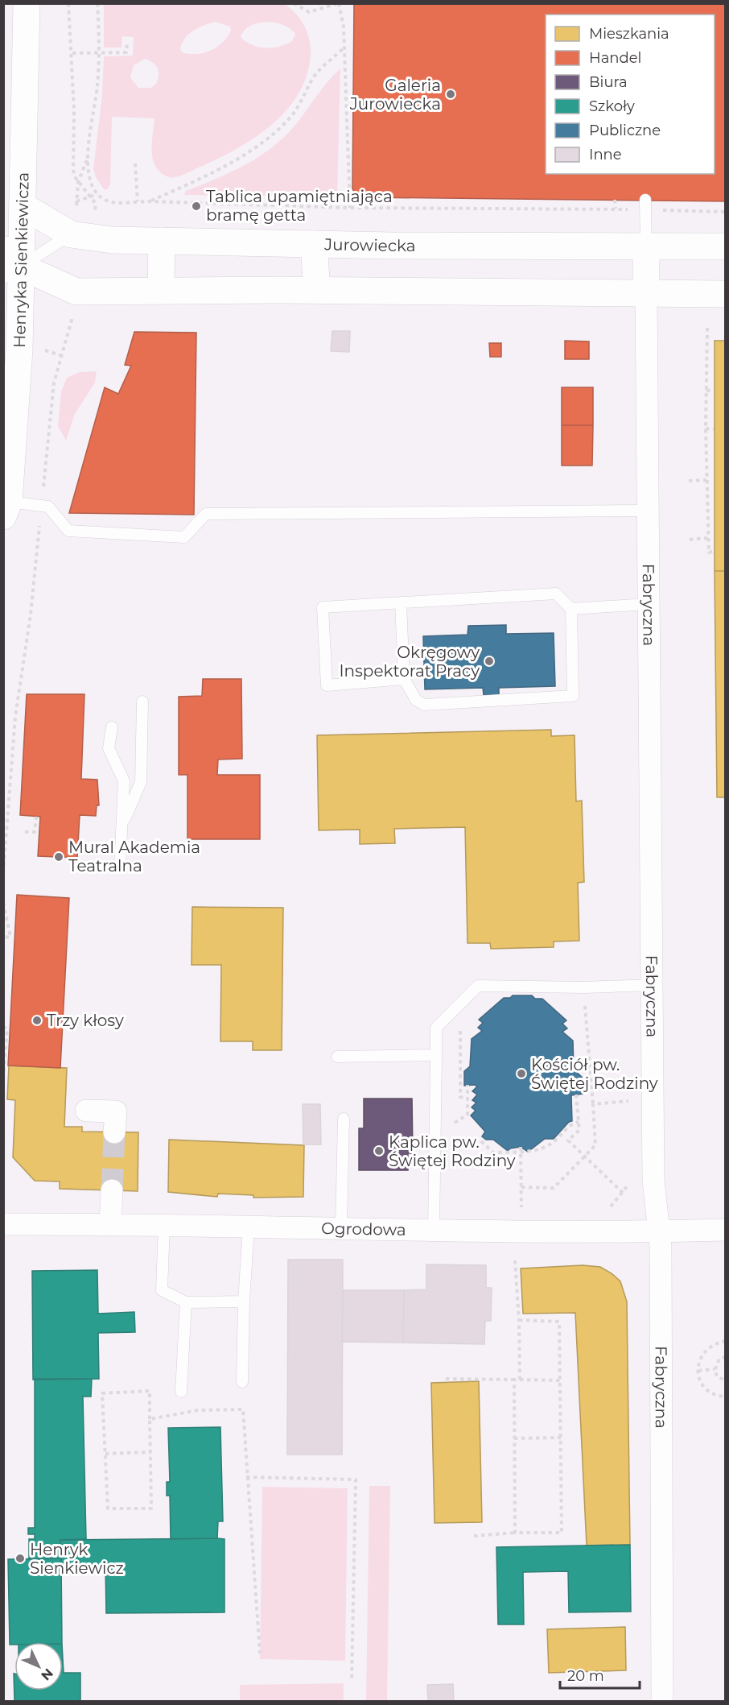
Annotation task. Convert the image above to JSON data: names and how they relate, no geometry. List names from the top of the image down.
{
  "streets": {
    "street": [
      "Jurowiecka",
      "Henryka Sienkiewicza",
      "Fabryczna",
      "Ogrodowa"
    ]
  },
  "crossings": [
    ["Jurowiecka", "Henryka Sienkiewicza"],
    ["Fabryczna", "Ogrodowa"]
  ],
  "places": [
    "Galeria Jurowiecka",
    "Tablica upamiętniająca bramę getta",
    "Okręgowy Inspektorat Pracy",
    "Mural Akademia Teatralna",
    "Trzy kłosy",
    "Kościół pw. Świętej Rodziny",
    "Kaplica pw. Świętej Rodziny",
    "Henryk Sienkiewicz"
  ],
  "legend": [
    "Mieszkania",
    "Handel",
    "Biura",
    "Szkoły",
    "Publiczne",
    "Inne"
  ],
  "scale_bar": "20 m",
  "north": "bottom right"
}
